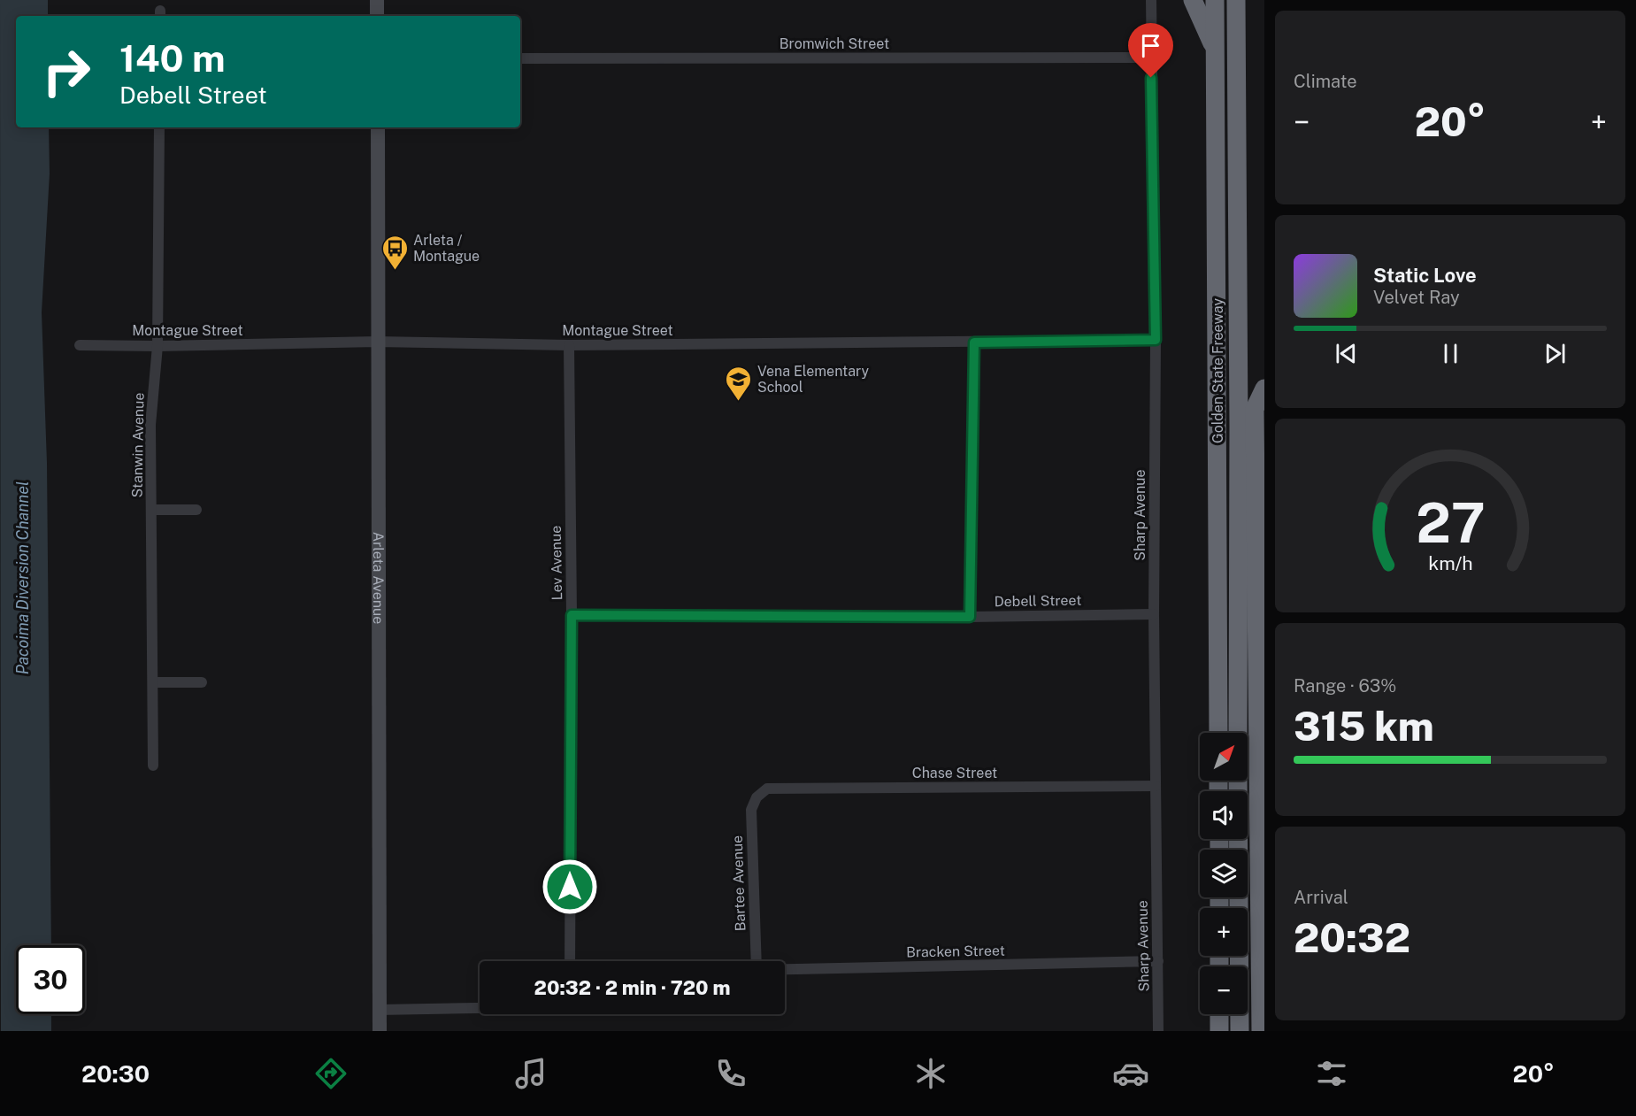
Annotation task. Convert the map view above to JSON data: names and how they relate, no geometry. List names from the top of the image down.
{
  "streets": {
    "highway": ["Golden State Freeway"],
    "main road": ["Arleta Avenue"],
    "street": [
      "Bromwich Street",
      "Montague Street",
      "Stanwin Avenue",
      "Sharp Avenue",
      "Lev Avenue",
      "Debell Street",
      "Chase Street",
      "Bartee Avenue",
      "Bracken Street"
    ]
  },
  "crossings": [
    ["Bromwich Street", "Sharp Avenue"],
    ["Montague Street", "Stanwin Avenue"],
    ["Montague Street", "Sharp Avenue"],
    ["Montague Street", "Lev Avenue"],
    ["Montague Street", "Arleta Avenue"],
    ["Sharp Avenue", "Debell Street"],
    ["Sharp Avenue", "Chase Street"],
    ["Sharp Avenue", "Bracken Street"],
    ["Lev Avenue", "Debell Street"],
    ["Chase Street", "Bartee Avenue"]
  ],
  "water": ["Pacoima Diversion Channel"],
  "places": {
    "bus stop": ["Arleta / Montague"],
    "school or university": ["Vena Elementary School"]
  },
  "north": "top right",
  "page": {
    "tile": [
      "Climate",
      ["Range · 63%", "315 km"],
      ["Arrival", "20:32"]
    ],
    "turn": ["140 m", "Debell Street"],
    "heat": ["−", "20°", "+"],
    "song": ["Static Love", "Velvet Ray"],
    "map_buttons": ["+", "−"],
    "limit": "30",
    "trip": "20:32 · 2 min · 720 m",
    "tabs": ["20:30", "20°"],
    "gauge": ["27", "km/h"]
  }
}
